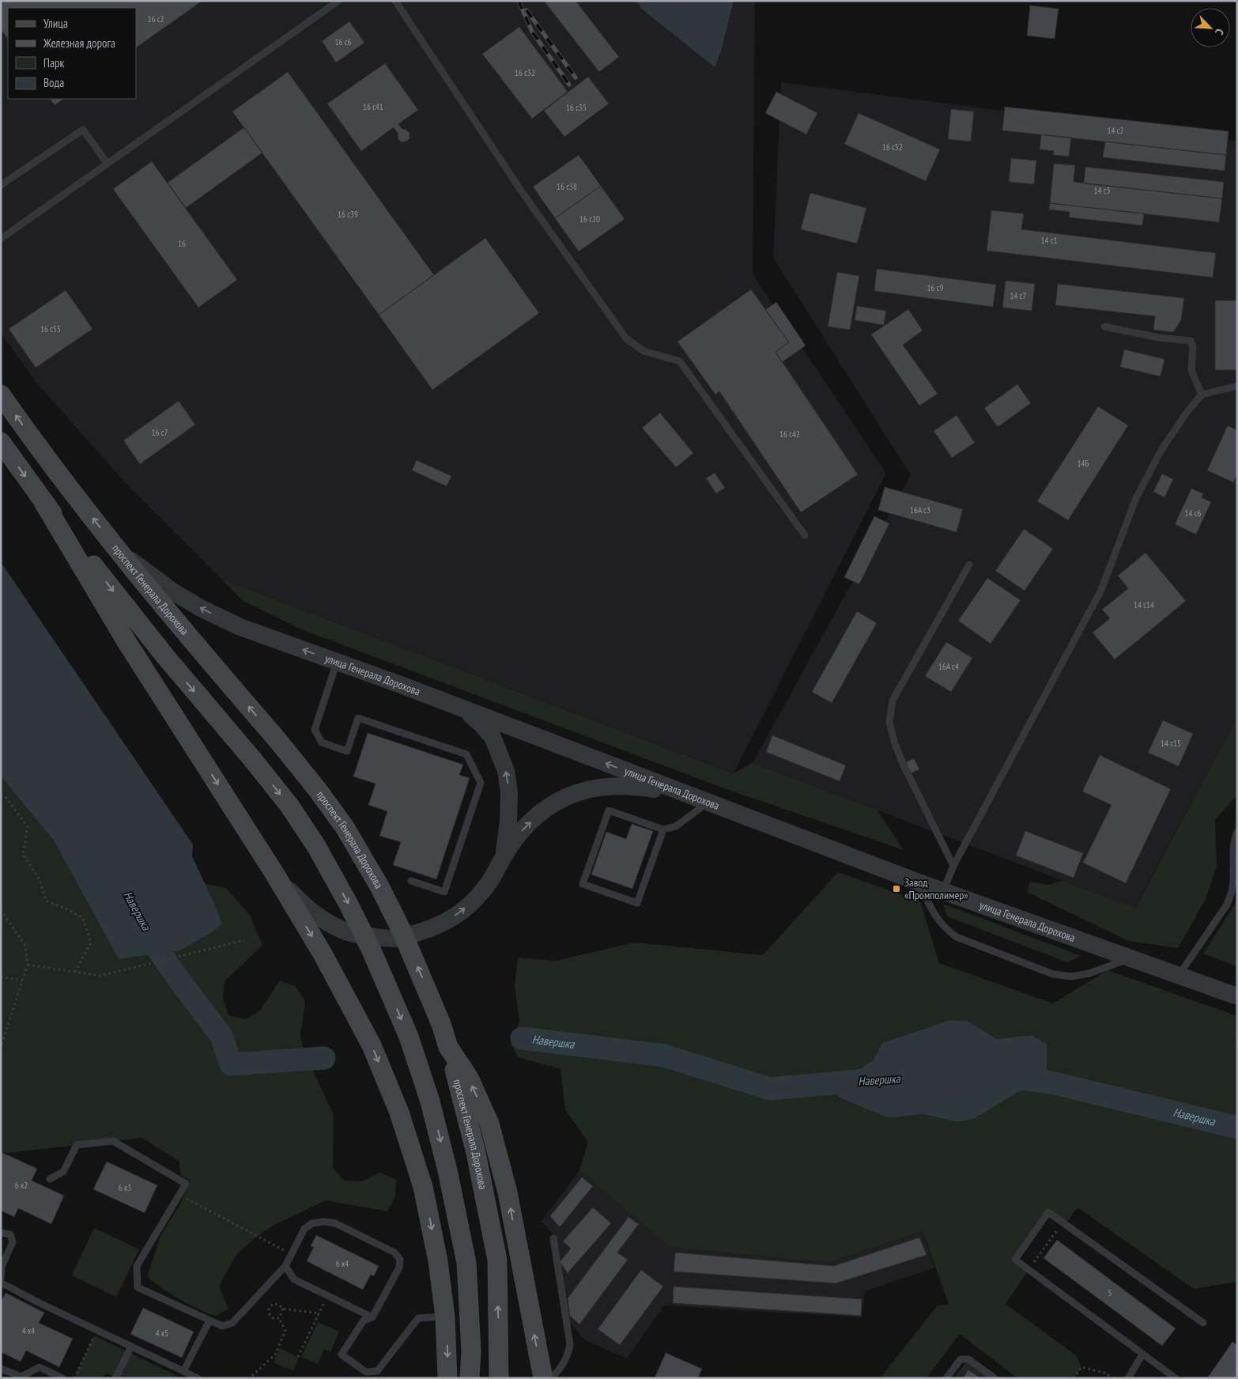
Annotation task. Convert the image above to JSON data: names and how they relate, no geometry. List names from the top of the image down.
{
  "streets": {
    "main road": ["проспект Генерала Дорохова"],
    "street": ["улица Генерала Дорохова"]
  },
  "crossings": [
    ["проспект Генерала Дорохова", "улица Генерала Дорохова"]
  ],
  "one_way": ["улица Генерала Дорохова"],
  "water": ["Навершка"],
  "places": {
    "transit": ["Завод «Промполимер»"]
  },
  "house_numbers": [
    "16 с2",
    "16 c6",
    "16 с32",
    "16 с41",
    "16 с35",
    "14 с2",
    "16 с52",
    "16 с38",
    "14 с3",
    "16 с39",
    "16 с20",
    "14 с1",
    "16",
    "16 с9",
    "14 с7",
    "16 с55",
    "16 с7",
    "16 с42",
    "14Б",
    "16А с3",
    "14 с6",
    "14 с14",
    "16А с4",
    "14 с15",
    "6 к2",
    "6 к3",
    "6 к4",
    "5",
    "4 к4",
    "4 к5"
  ],
  "legend": [
    "Улица",
    "Железная дорога",
    "Парк",
    "Вода"
  ],
  "north": "bottom right"
}
